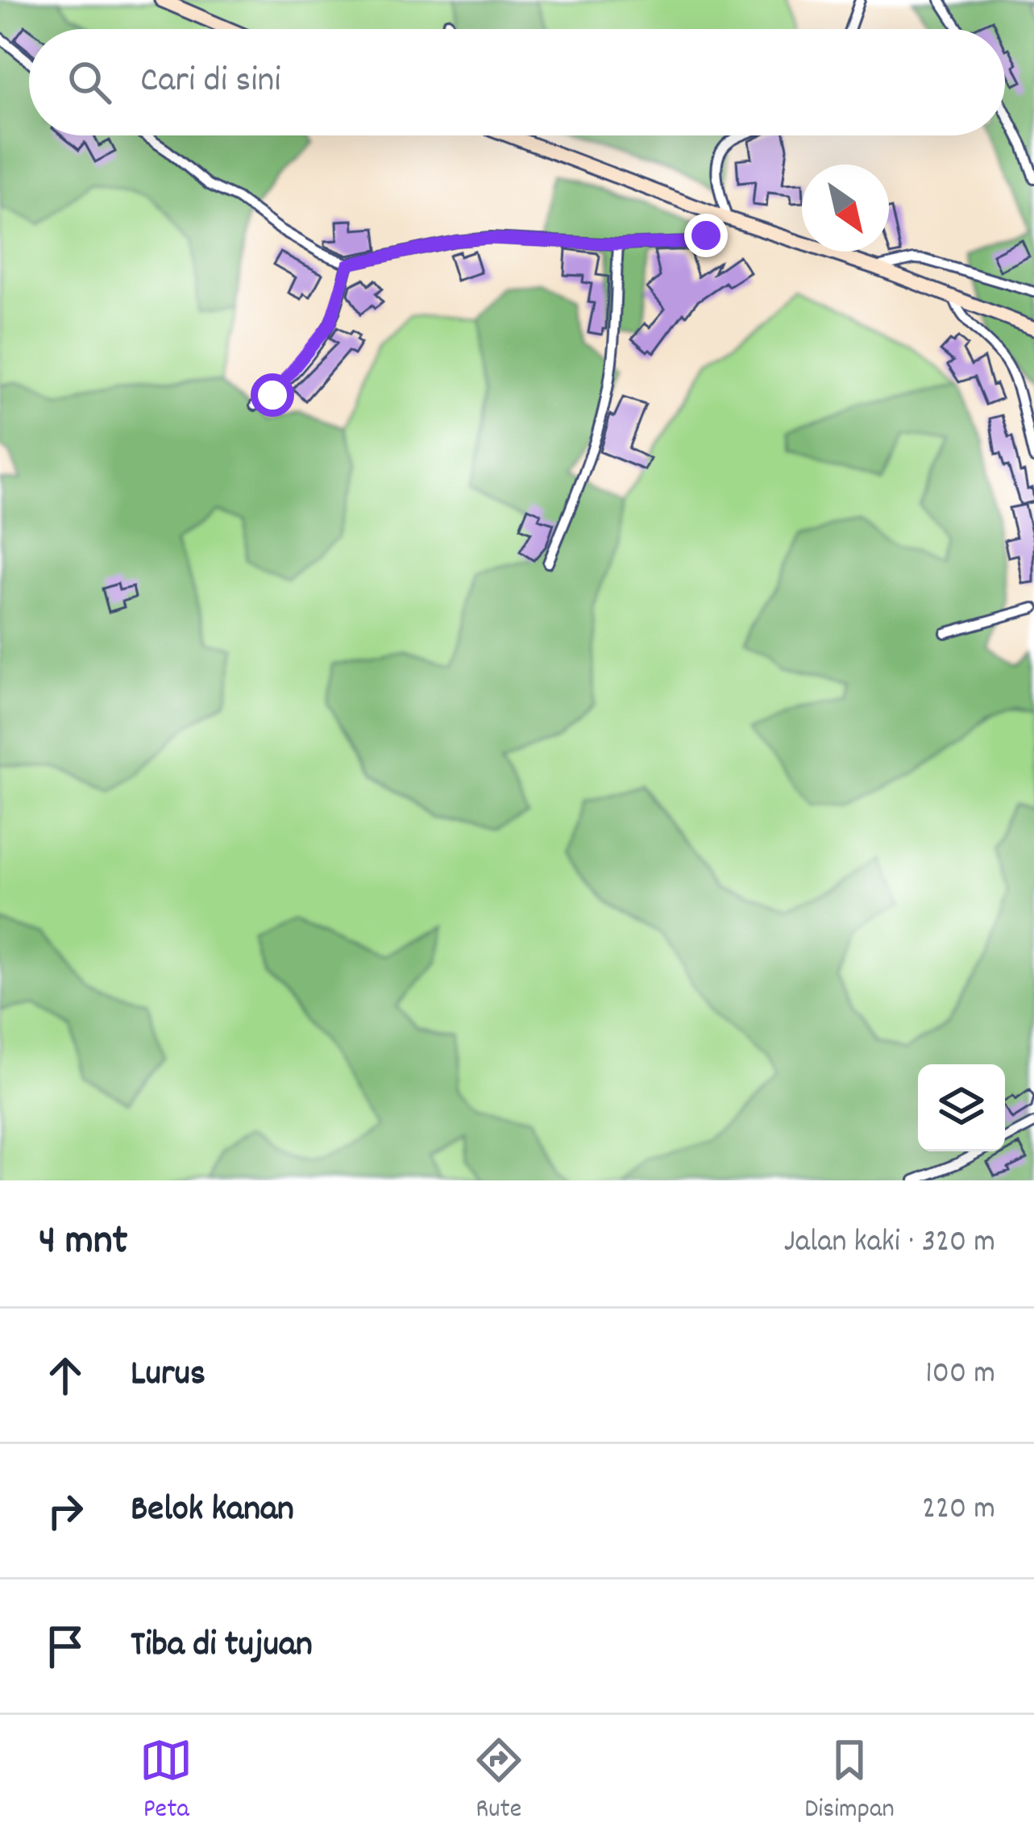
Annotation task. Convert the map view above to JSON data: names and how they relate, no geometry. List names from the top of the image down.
{
  "north": "bottom right",
  "page": {
    "search": "Cari di sini",
    "heading": ["4 mnt", "Jalan kaki · 320 m"],
    "list": [
      ["Lurus", "100 m"],
      ["Belok kanan", "220 m"],
      "Tiba di tujuan"
    ],
    "nav": ["Peta", "Rute", "Disimpan"]
  }
}
